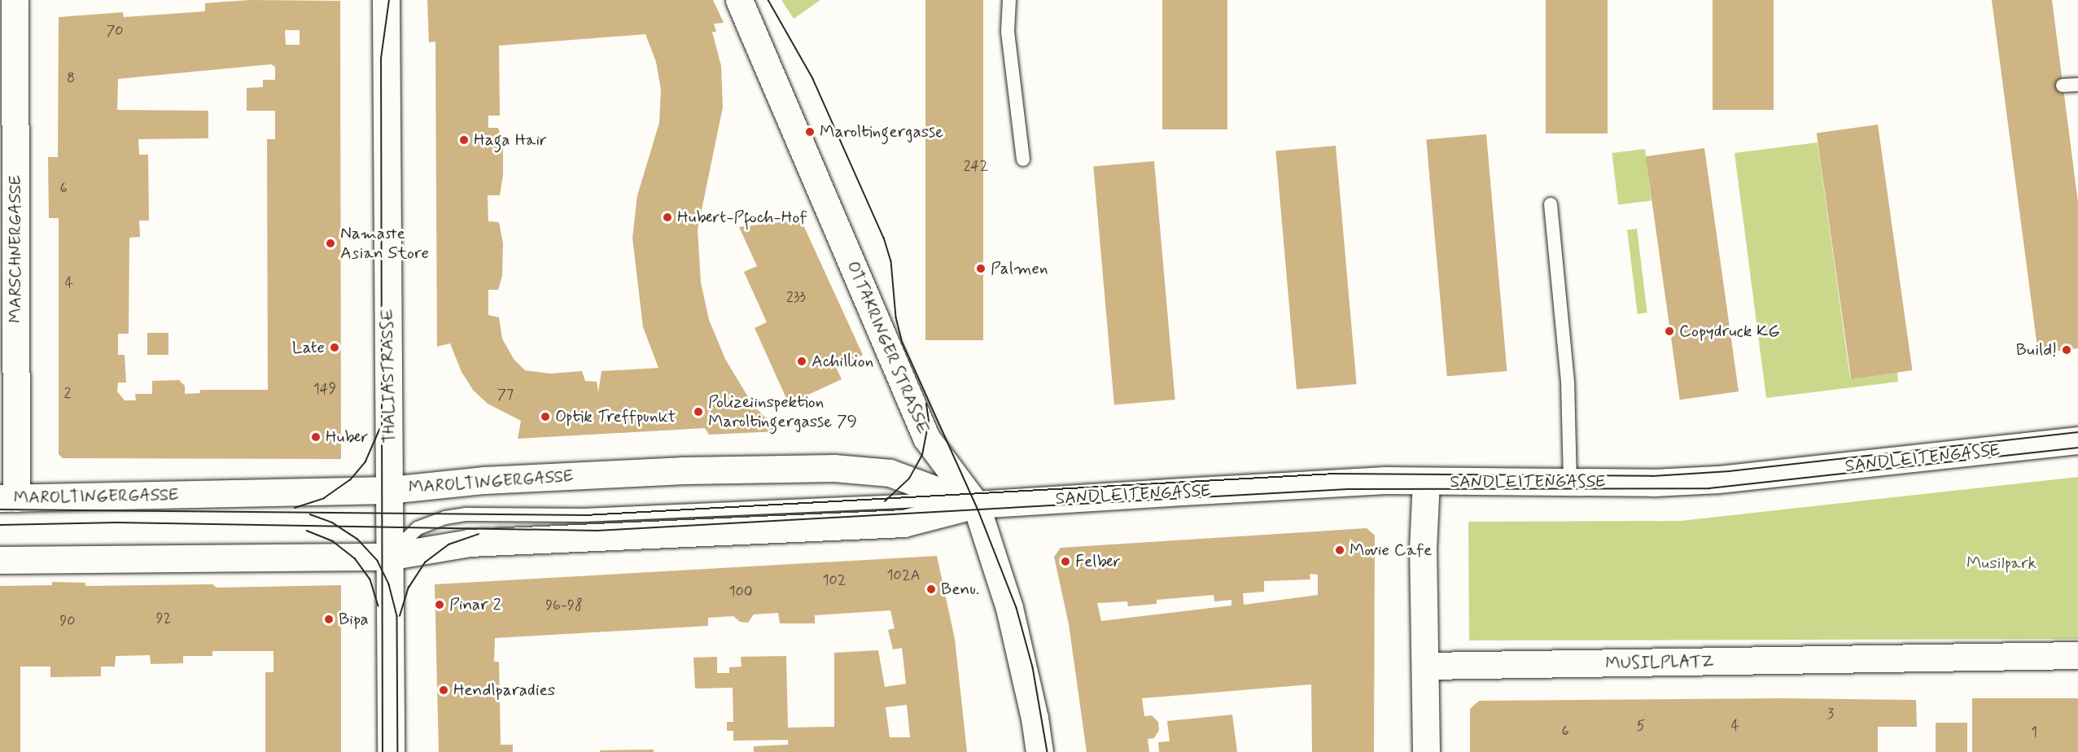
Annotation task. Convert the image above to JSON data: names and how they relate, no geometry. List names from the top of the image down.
{
  "streets": {
    "main road": [
      "MARSCHNERGASSE",
      "OTTAKRINGER STRASSE",
      "THALIASTRASSE",
      "SANDLEITENGASSE",
      "MAROLTINGERGASSE",
      "MUSILPLATZ"
    ]
  },
  "crossings": [
    ["MARSCHNERGASSE", "MAROLTINGERGASSE"],
    ["OTTAKRINGER STRASSE", "SANDLEITENGASSE"],
    ["OTTAKRINGER STRASSE", "MAROLTINGERGASSE"],
    ["THALIASTRASSE", "MAROLTINGERGASSE"],
    ["SANDLEITENGASSE", "MAROLTINGERGASSE"]
  ],
  "parks": ["Musilpark"],
  "places": [
    "Maroltingergasse",
    "Haga Hair",
    "Hubert-Pfoch-Hof",
    "Namaste Asian Store",
    "Palmen",
    "Copydruck KG",
    "Late",
    "Build!",
    "Achillion",
    "Polizeiinspektion Maroltingergasse 79",
    "Optik Treffpunkt",
    "Huber",
    "Movie Cafe",
    "Felber",
    "Benu.",
    "Pinar 2",
    "Bipa",
    "Hendlparadies"
  ],
  "house_numbers": [
    "70",
    "8",
    "242",
    "6",
    "4",
    "233",
    "149",
    "2",
    "77",
    "102A",
    "102",
    "100",
    "96-98",
    "92",
    "90",
    "3",
    "5",
    "4",
    "6",
    "1"
  ]
}
